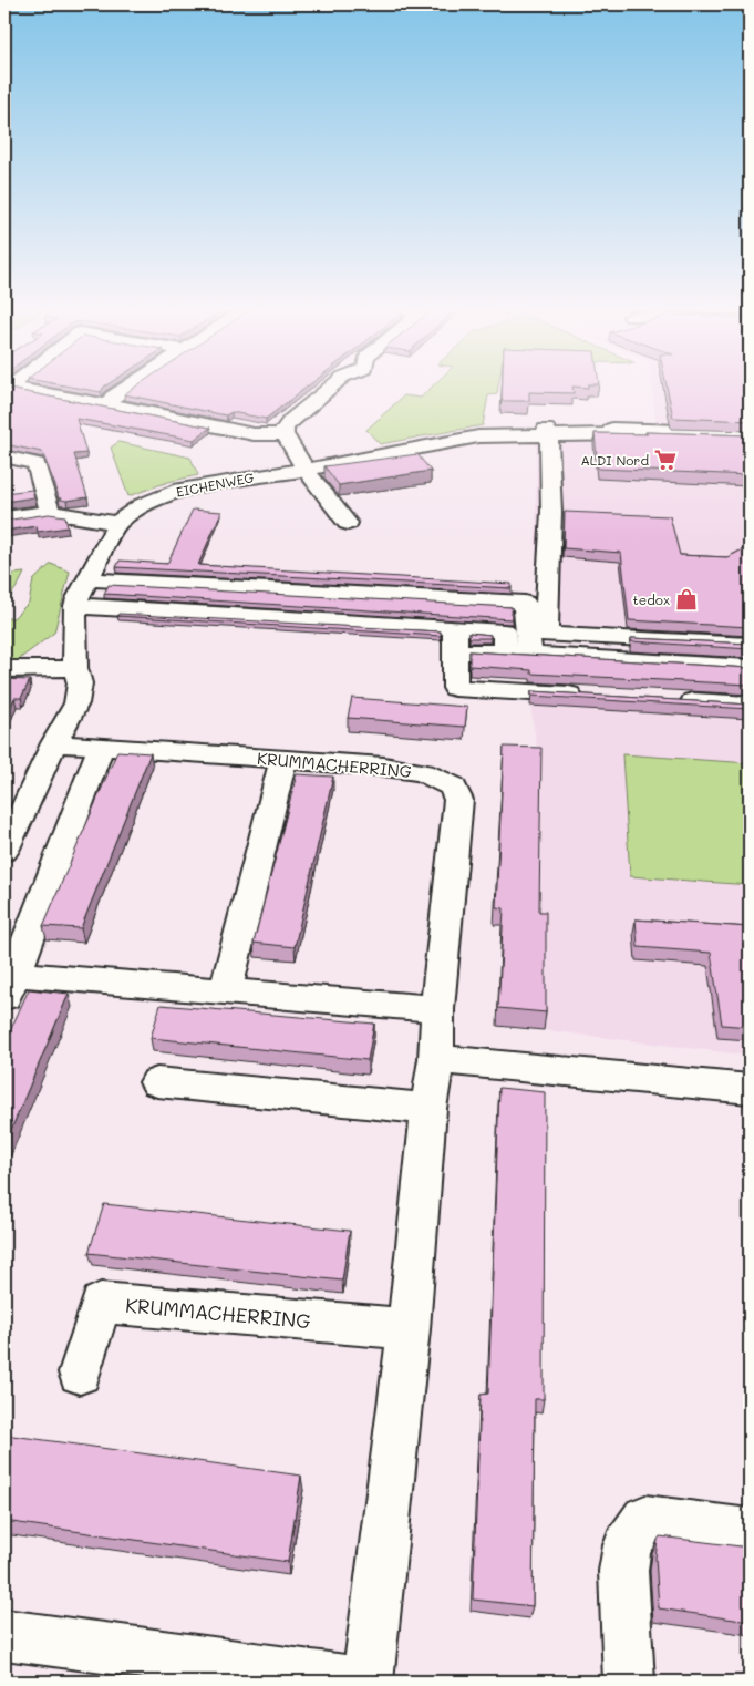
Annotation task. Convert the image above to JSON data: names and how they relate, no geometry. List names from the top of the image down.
{
  "streets": {
    "street": ["EICHENWEG", "KRUMMACHERRING"]
  },
  "crossings": [
    ["EICHENWEG", "KRUMMACHERRING"]
  ],
  "places": {
    "supermarket": ["ALDI Nord"],
    "shop": ["tedox"]
  }
}
